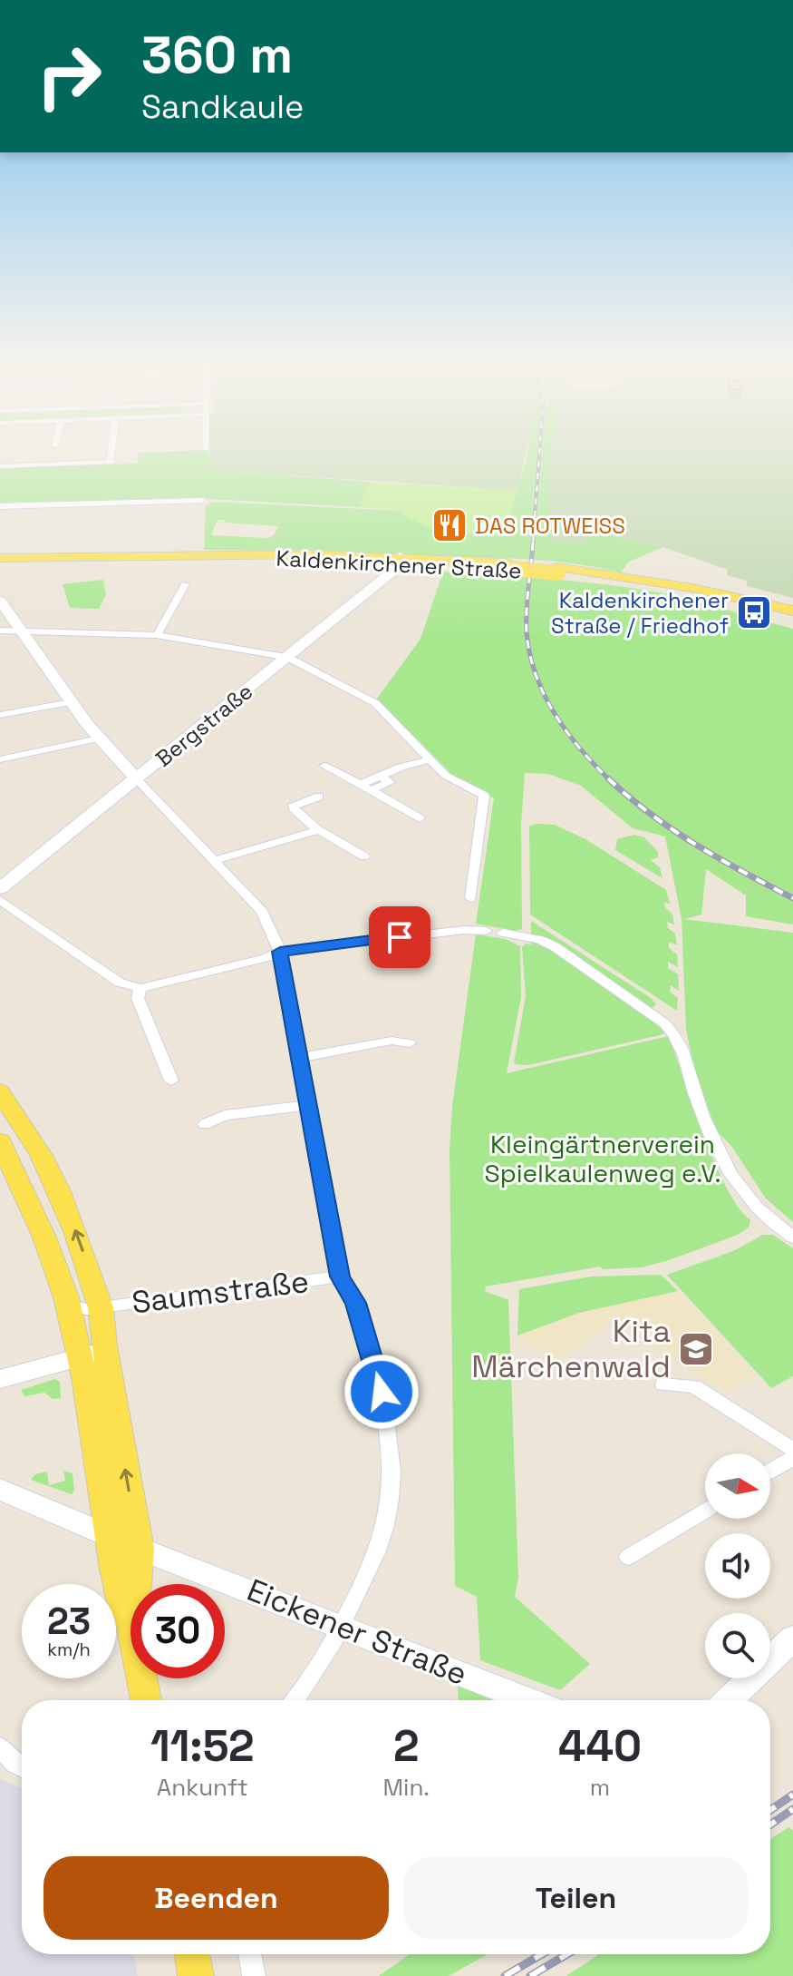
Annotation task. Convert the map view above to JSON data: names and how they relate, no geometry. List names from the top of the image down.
{
  "streets": {
    "main road": ["Kaldenkirchener Straße"],
    "street": ["Bergstraße", "Saumstraße", "Eickener Straße"]
  },
  "crossings": [
    ["Kaldenkirchener Straße", "Bergstraße"],
    ["Bergstraße", "Saumstraße"],
    ["Saumstraße", "Eickener Straße"]
  ],
  "parks": ["Kleingärtnerverein Spielkaulenweg e.V."],
  "places": {
    "restaurant": ["DAS ROTWEISS"],
    "bus stop": ["Kaldenkirchener Straße / Friedhof"],
    "school or university": ["Kita Märchenwald"]
  },
  "north": "right",
  "page": {
    "turn": ["360 m", "Sandkaule"],
    "speed": "23 km/h",
    "limit": "30",
    "eta": [
      "11:52",
      "Ankunft",
      "2",
      "Min.",
      "440",
      "m"
    ],
    "buttons": ["Beenden", "Teilen"]
  }
}
